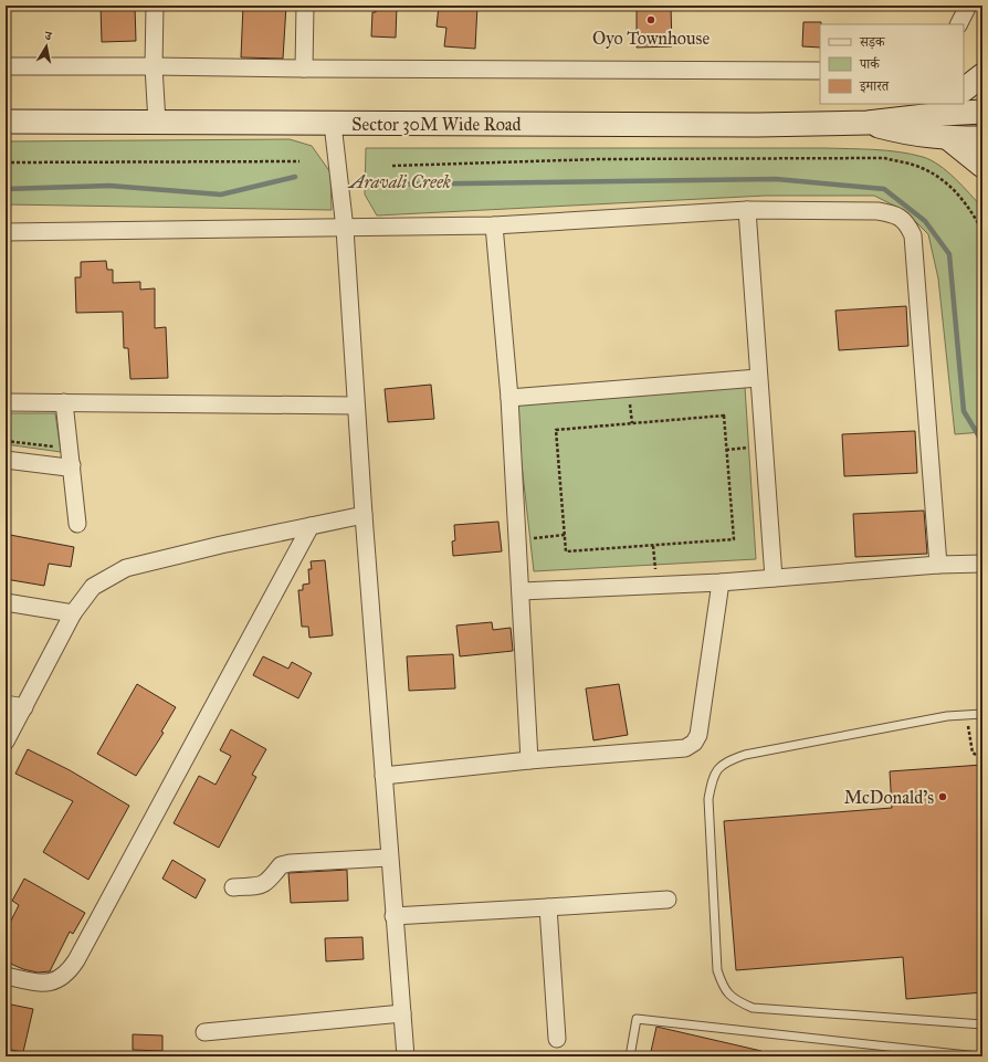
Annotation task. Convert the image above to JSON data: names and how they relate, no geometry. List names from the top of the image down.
{
  "streets": {
    "main road": ["Sector 30M Wide Road"]
  },
  "parks": ["Aravali Creek"],
  "places": ["Oyo Townhouse", "McDonald's"],
  "legend": ["सड़क", "पार्क", "इमारत"],
  "north": "top"
}
